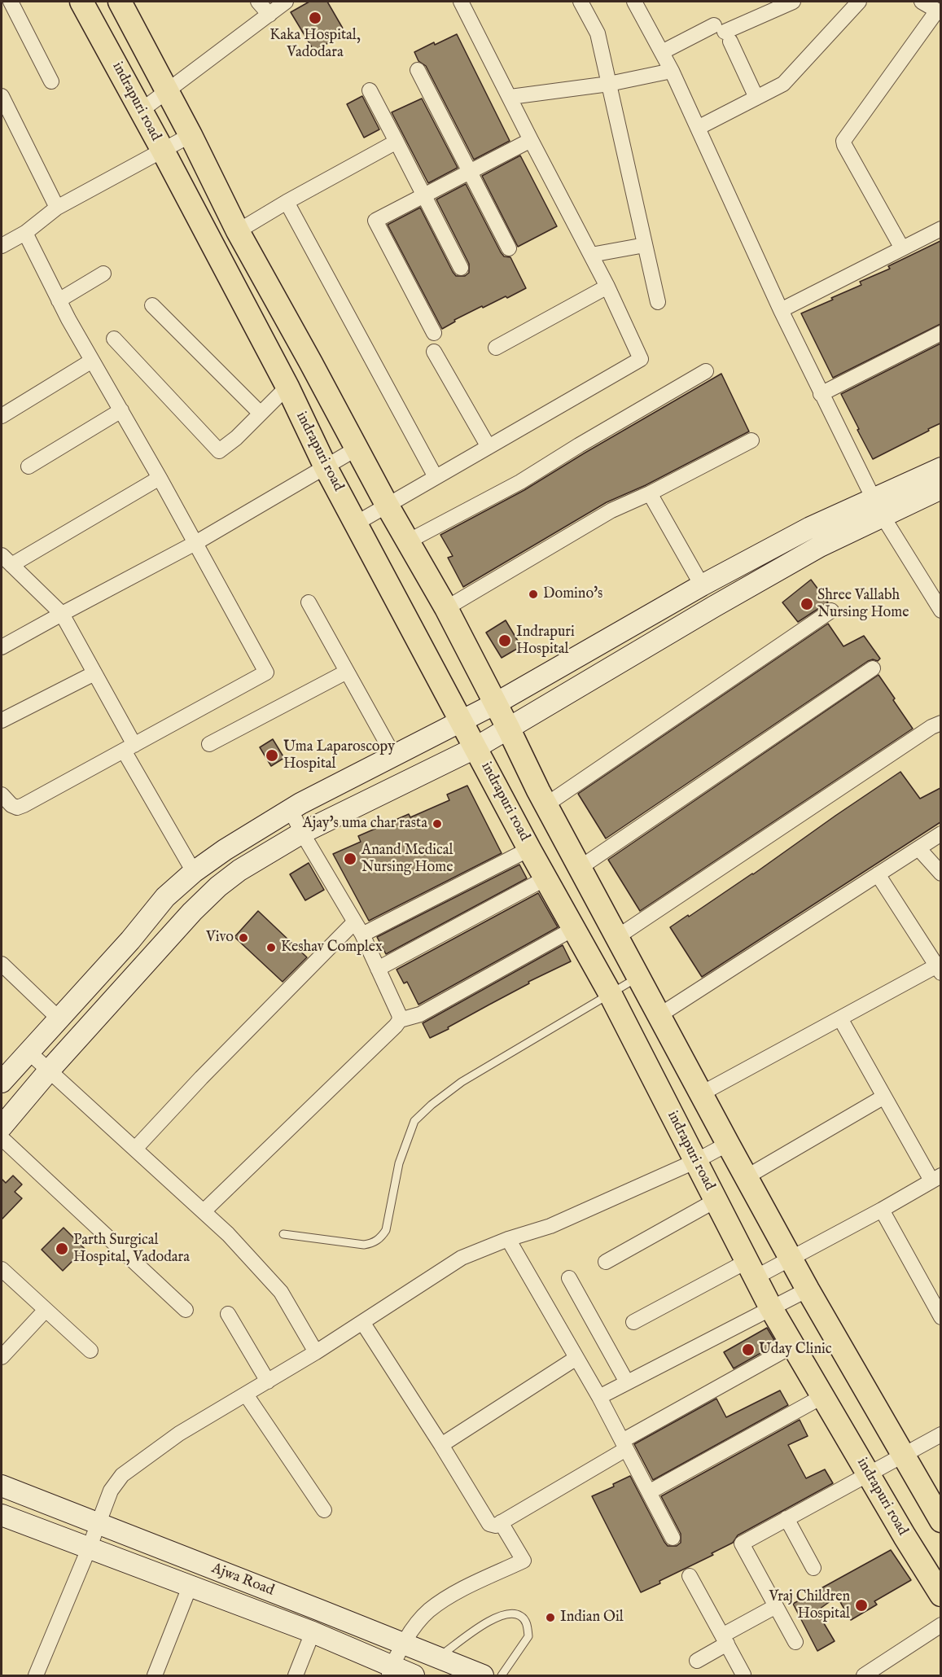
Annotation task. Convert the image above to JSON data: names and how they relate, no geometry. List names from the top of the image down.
{
  "streets": {
    "main road": ["indrapuri road"],
    "street": ["Ajwa Road"]
  },
  "places": [
    "Kaka Hospital, Vadodara",
    "Domino's",
    "Shree Vallabh Nursing Home",
    "Indrapuri Hospital",
    "Uma Laparoscopy Hospital",
    "Ajay's uma char rasta",
    "Anand Medical Nursing Home",
    "Vivo",
    "Keshav Complex",
    "Parth Surgical Hospital, Vadodara",
    "Uday Clinic",
    "Vraj Children Hospital",
    "Indian Oil"
  ]
}
